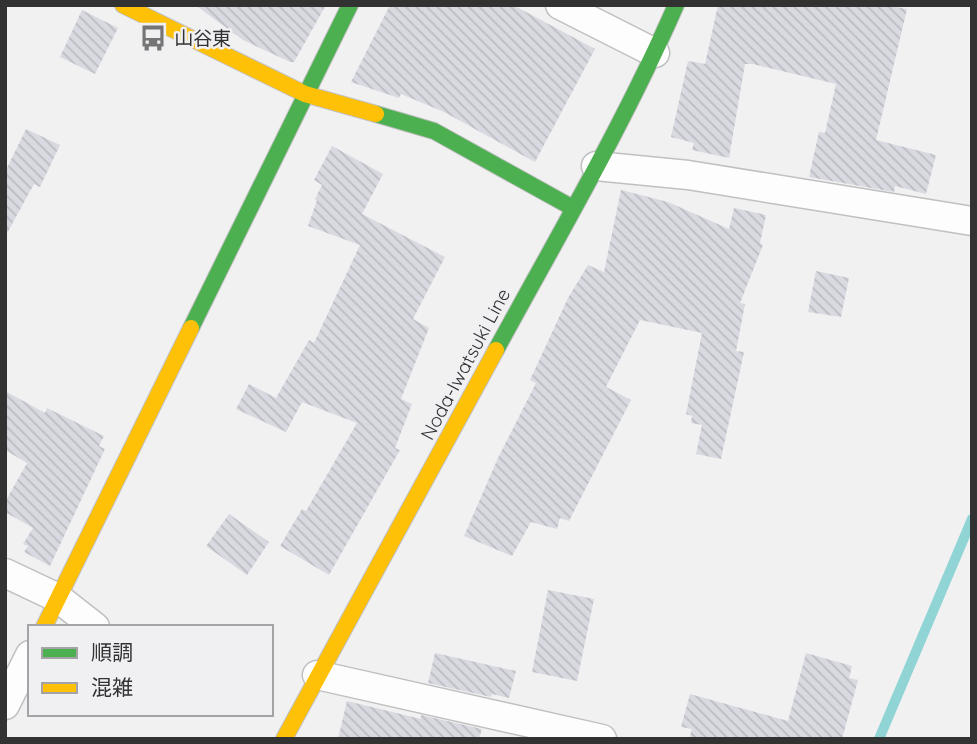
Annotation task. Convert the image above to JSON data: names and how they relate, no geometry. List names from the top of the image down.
{
  "streets": {
    "street": ["Noda-Iwatsuki Line"]
  },
  "places": {
    "bus stop": ["山谷東"]
  },
  "legend": ["順調", "混雑"]
}
